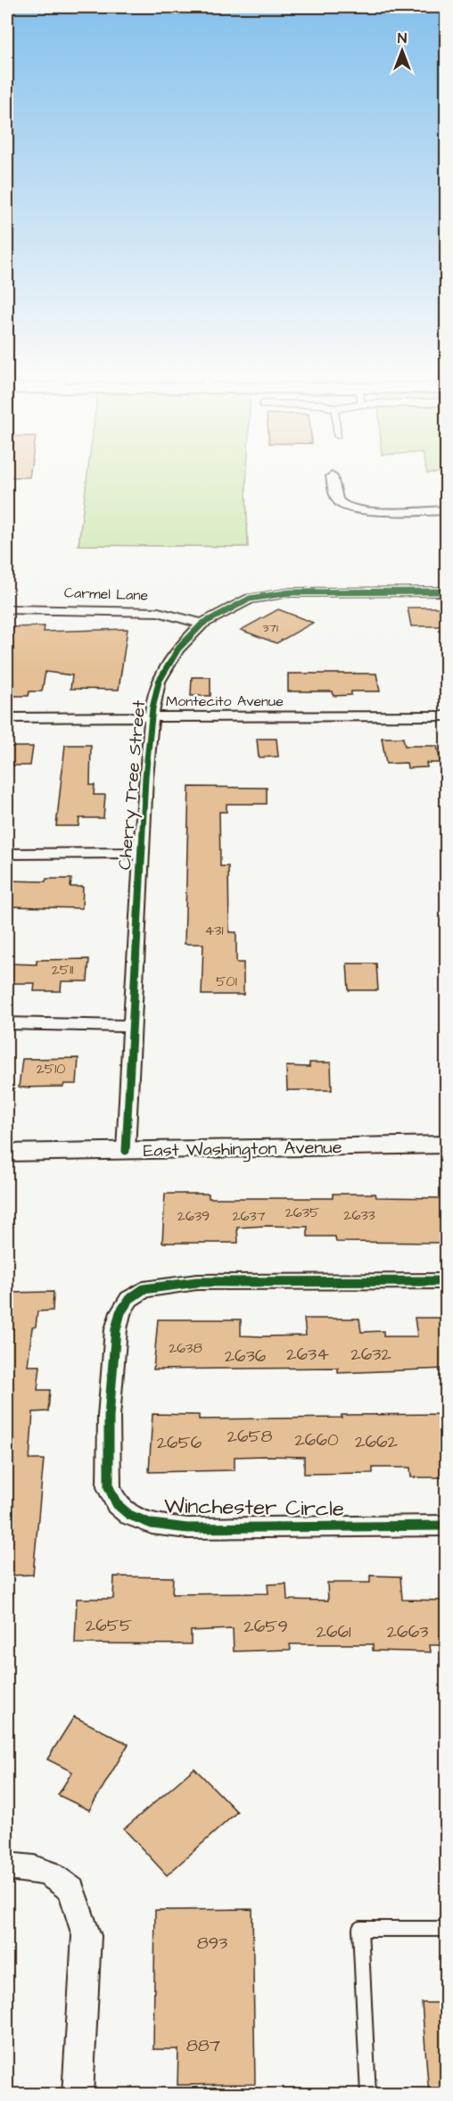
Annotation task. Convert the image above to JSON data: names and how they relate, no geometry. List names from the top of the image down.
{
  "streets": {
    "street": [
      "Carmel Lane",
      "Montecito Avenue",
      "Cherry Tree Street",
      "East Washington Avenue",
      "Winchester Circle"
    ]
  },
  "crossings": [
    ["Carmel Lane", "Cherry Tree Street"],
    ["Montecito Avenue", "Cherry Tree Street"],
    ["Cherry Tree Street", "East Washington Avenue"]
  ],
  "house_numbers": [
    "371",
    "431",
    "2511",
    "501",
    "2510",
    "2635",
    "2633",
    "2639",
    "2637",
    "2638",
    "2634",
    "2632",
    "2636",
    "2658",
    "2660",
    "2662",
    "2656",
    "2655",
    "2659",
    "2661",
    "2663",
    "893",
    "887"
  ],
  "north": "top"
}
